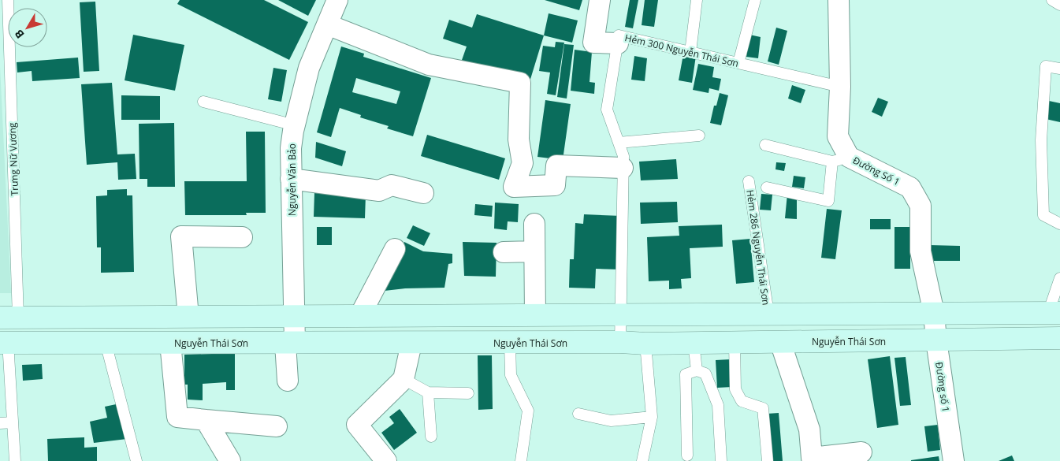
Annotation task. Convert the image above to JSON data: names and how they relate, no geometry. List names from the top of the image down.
{
  "streets": {
    "main road": ["Nguyễn Thái Sơn"],
    "street": ["Đường Số 1", "Nguyễn Văn Bảo", "Đường số 1"],
    "lane": ["Hẻm 300 Nguyễn Thái Sơn", "Trưng Nữ Vương", "Hẻm 286 Nguyễn Thái Sơn"]
  },
  "crossings": [
    ["Hẻm 300 Nguyễn Thái Sơn", "Đường Số 1"],
    ["Hẻm 300 Nguyễn Thái Sơn", "Nguyễn Thái Sơn"],
    ["Đường Số 1", "Đường số 1"],
    ["Nguyễn Văn Bảo", "Nguyễn Thái Sơn"],
    ["Nguyễn Thái Sơn", "Đường số 1"]
  ],
  "north": "bottom left"
}
